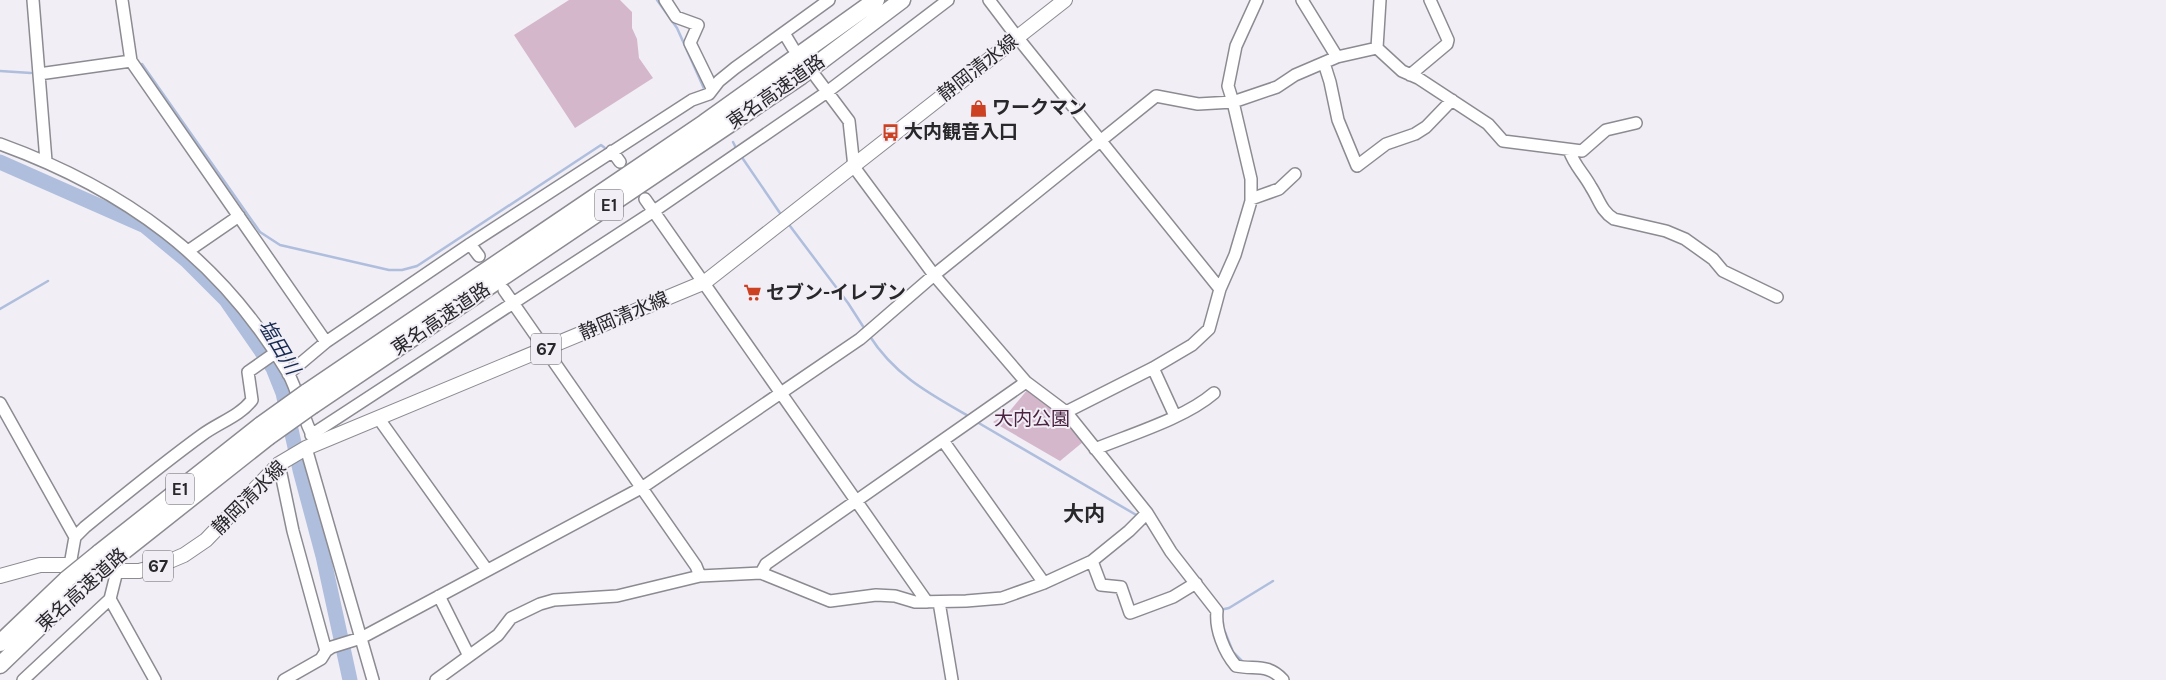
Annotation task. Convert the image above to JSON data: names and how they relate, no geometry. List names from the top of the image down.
{
  "streets": {
    "highway": ["東名高速道路", "E1"],
    "main road": ["静岡清水線", "67"]
  },
  "crossings": [
    ["静岡清水線", "東名高速道路"]
  ],
  "districts": ["大内"],
  "water": ["塩田川"],
  "parks": ["大内公園"],
  "places": {
    "shop": ["ワークマン"],
    "bus stop": ["大内観音入口"],
    "supermarket": ["セブン-イレブン"]
  }
}
